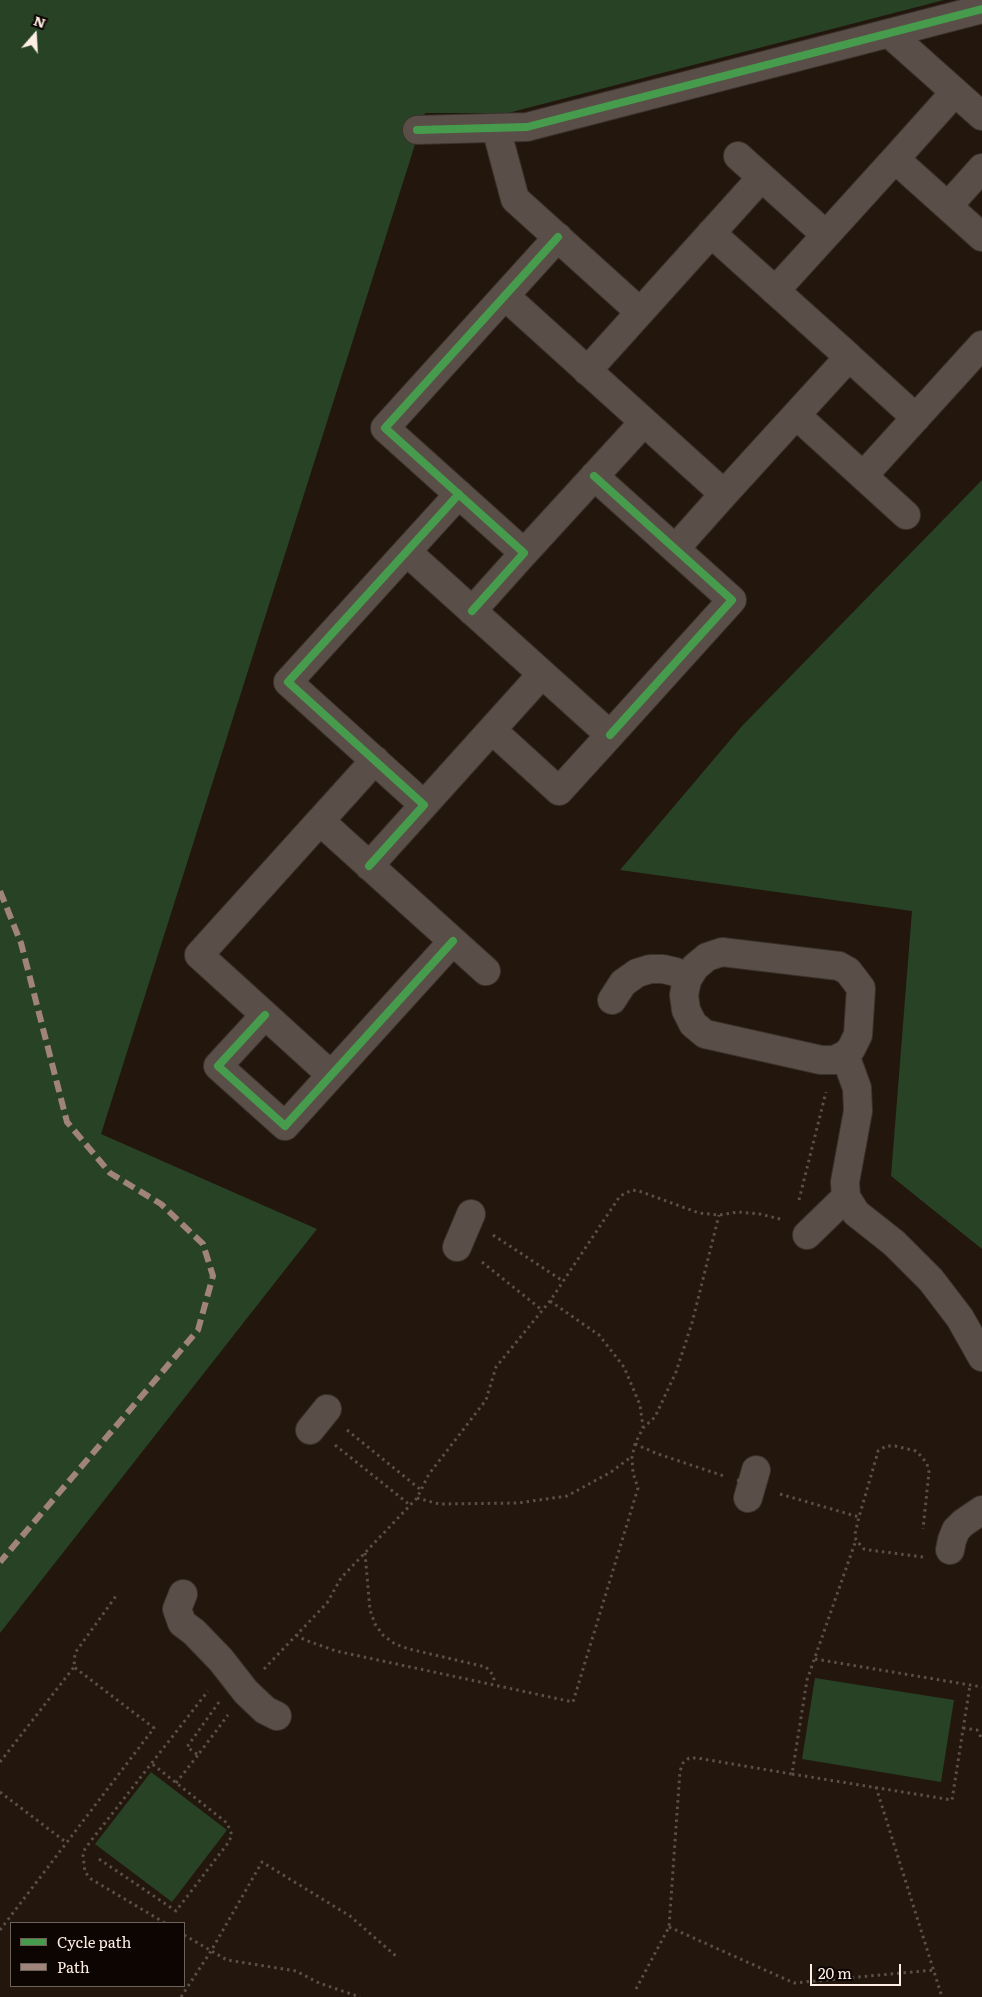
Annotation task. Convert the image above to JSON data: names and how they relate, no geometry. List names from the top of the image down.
{
  "legend": ["Cycle path", "Path"],
  "scale_bar": "20 m",
  "north": "top"
}
